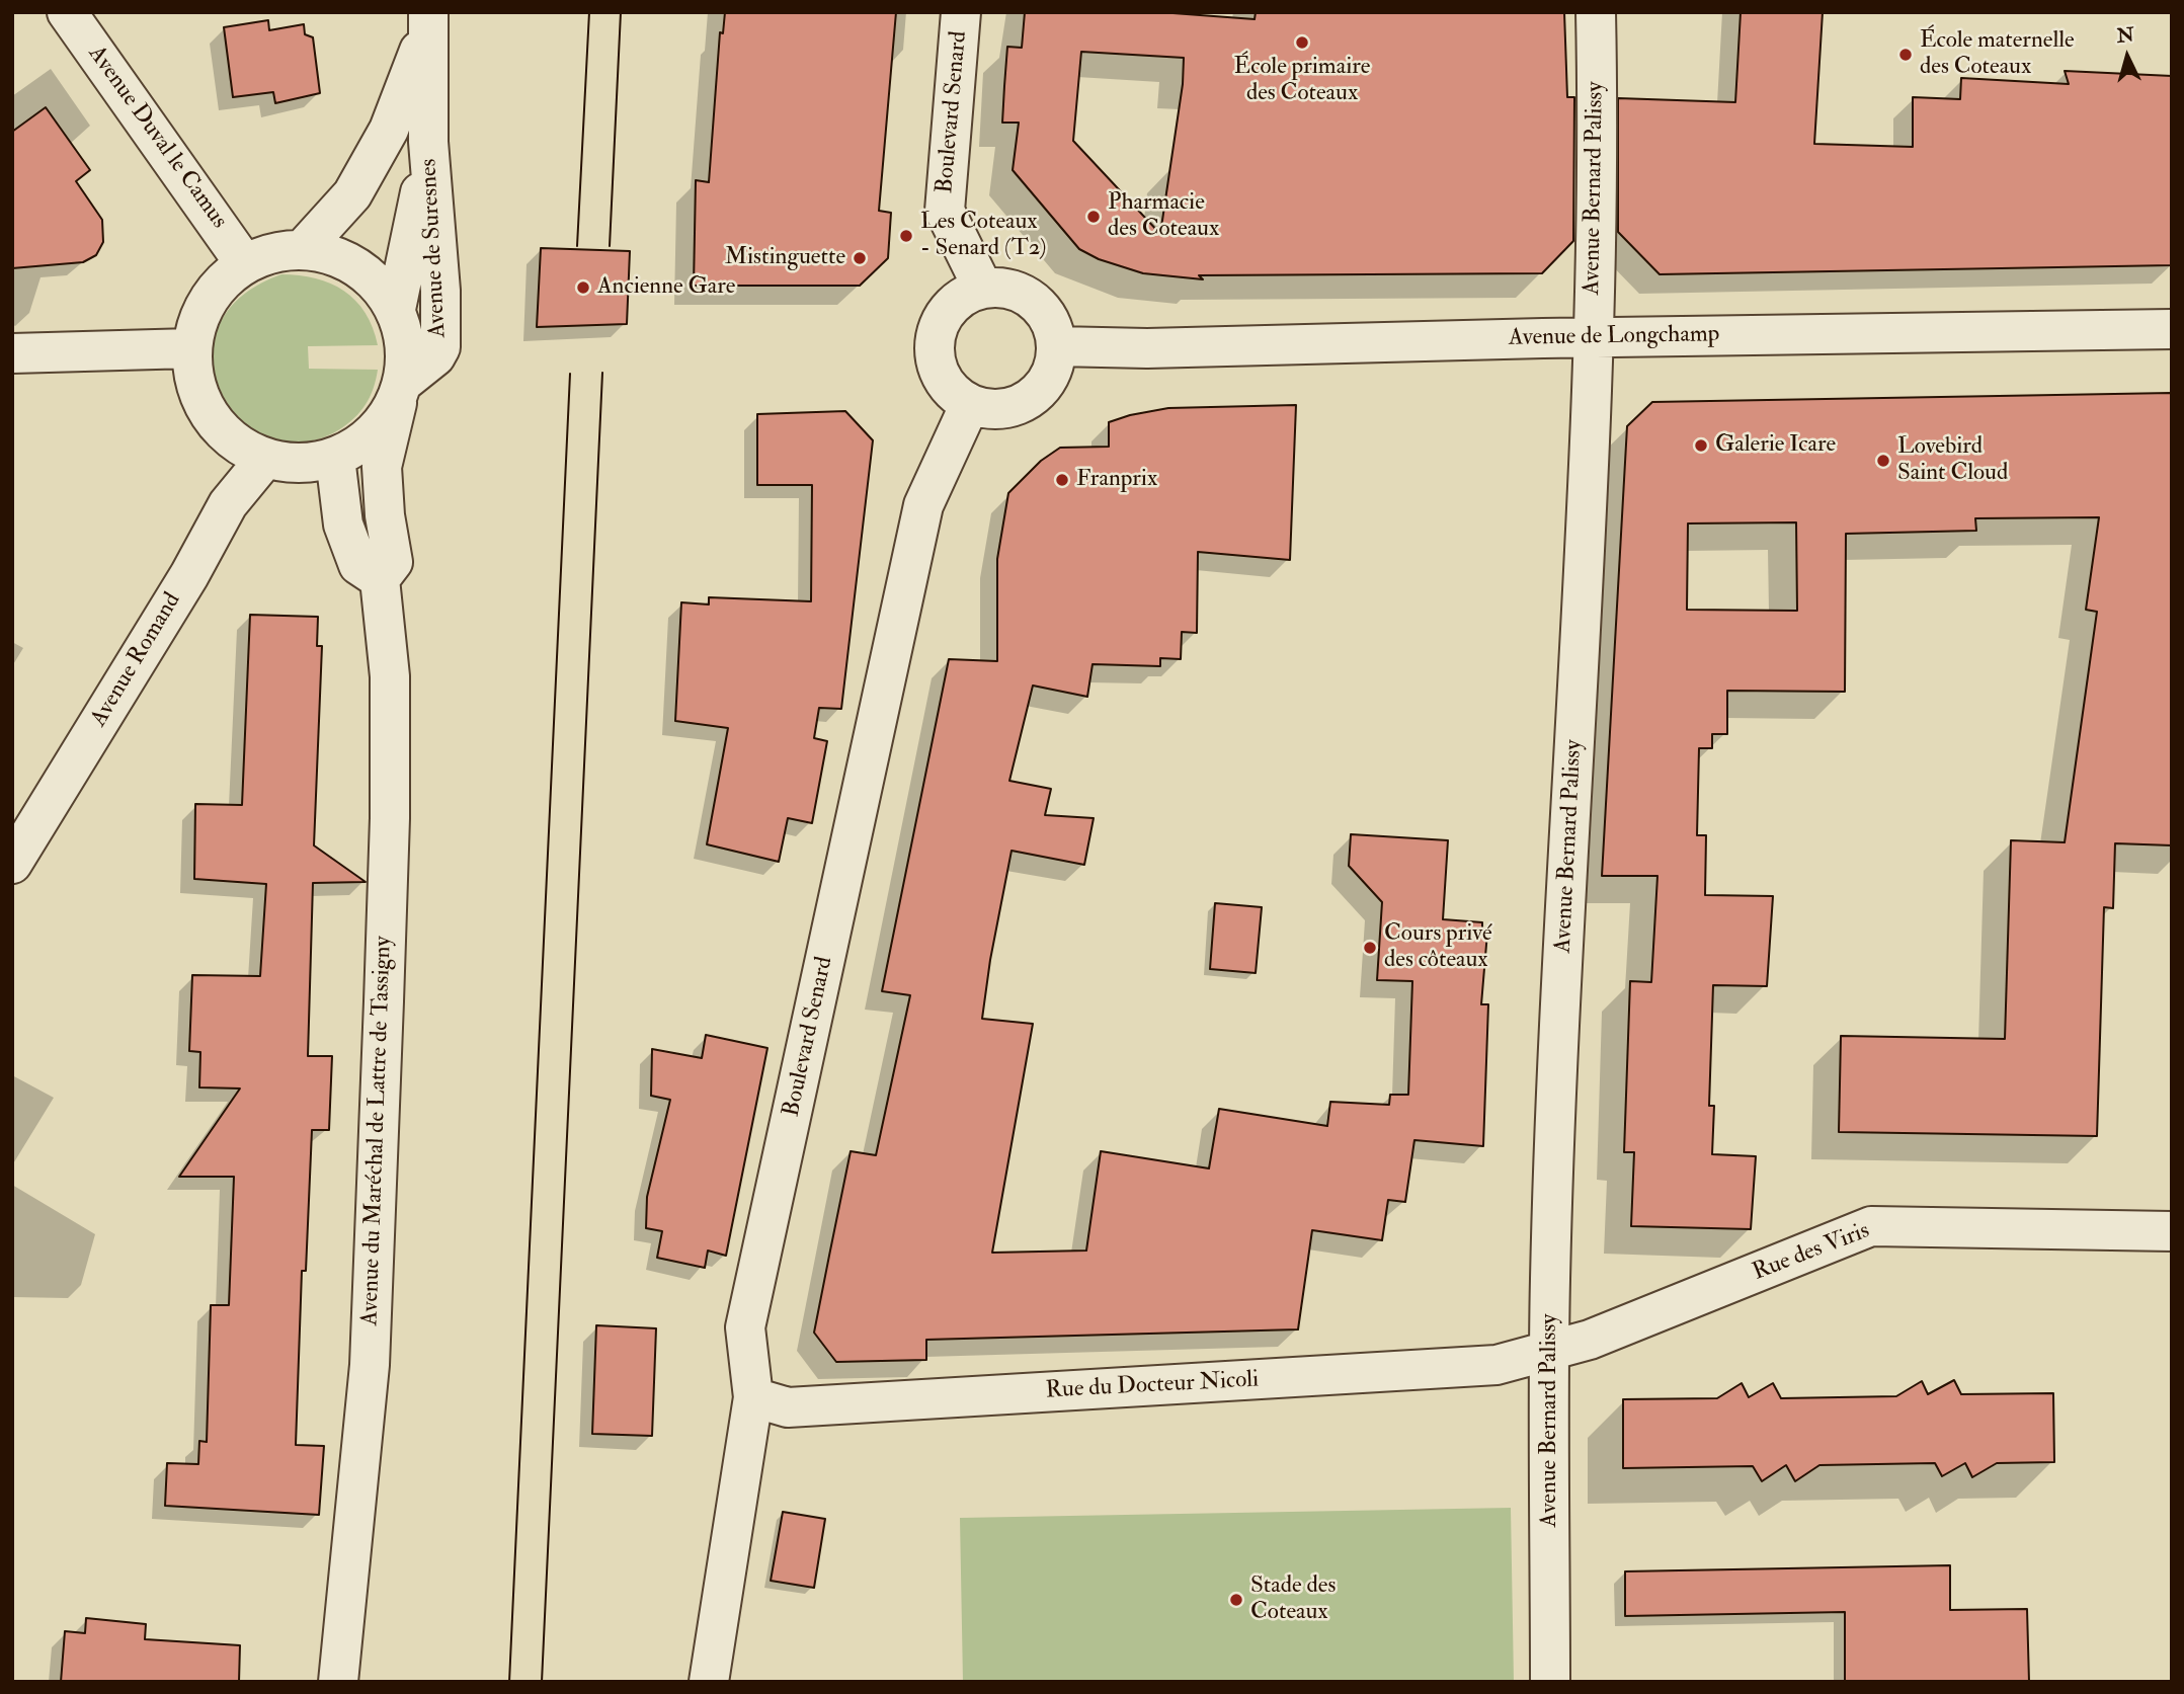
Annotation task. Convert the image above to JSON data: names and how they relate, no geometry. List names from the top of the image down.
{
  "streets": {
    "street": [
      "Boulevard Senard",
      "Avenue Duval le Camus",
      "Avenue Bernard Palissy",
      "Avenue de Suresnes",
      "Avenue de Longchamp",
      "Avenue Romand",
      "Avenue du Maréchal de Lattre de Tassigny",
      "Rue des Viris",
      "Rue du Docteur Nicoli"
    ]
  },
  "crossings": [
    ["Boulevard Senard", "Avenue de Longchamp"],
    ["Boulevard Senard", "Rue du Docteur Nicoli"],
    ["Avenue Duval le Camus", "Avenue de Suresnes"],
    ["Avenue Duval le Camus", "Avenue Romand"],
    ["Avenue Duval le Camus", "Avenue du Maréchal de Lattre de Tassigny"],
    ["Avenue Bernard Palissy", "Avenue de Longchamp"],
    ["Avenue Bernard Palissy", "Rue des Viris"],
    ["Avenue Bernard Palissy", "Rue du Docteur Nicoli"],
    ["Avenue de Suresnes", "Avenue Romand"],
    ["Avenue de Suresnes", "Avenue du Maréchal de Lattre de Tassigny"],
    ["Avenue Romand", "Avenue du Maréchal de Lattre de Tassigny"],
    ["Rue des Viris", "Rue du Docteur Nicoli"]
  ],
  "places": [
    "École primaire des Coteaux",
    "École maternelle des Coteaux",
    "Pharmacie des Coteaux",
    "Les Coteaux - Senard (T2)",
    "Mistinguette",
    "Ancienne Gare",
    "Galerie Icare",
    "Lovebird Saint Cloud",
    "Franprix",
    "Cours privé des côteaux",
    "Stade des Coteaux"
  ],
  "north": "top"
}
